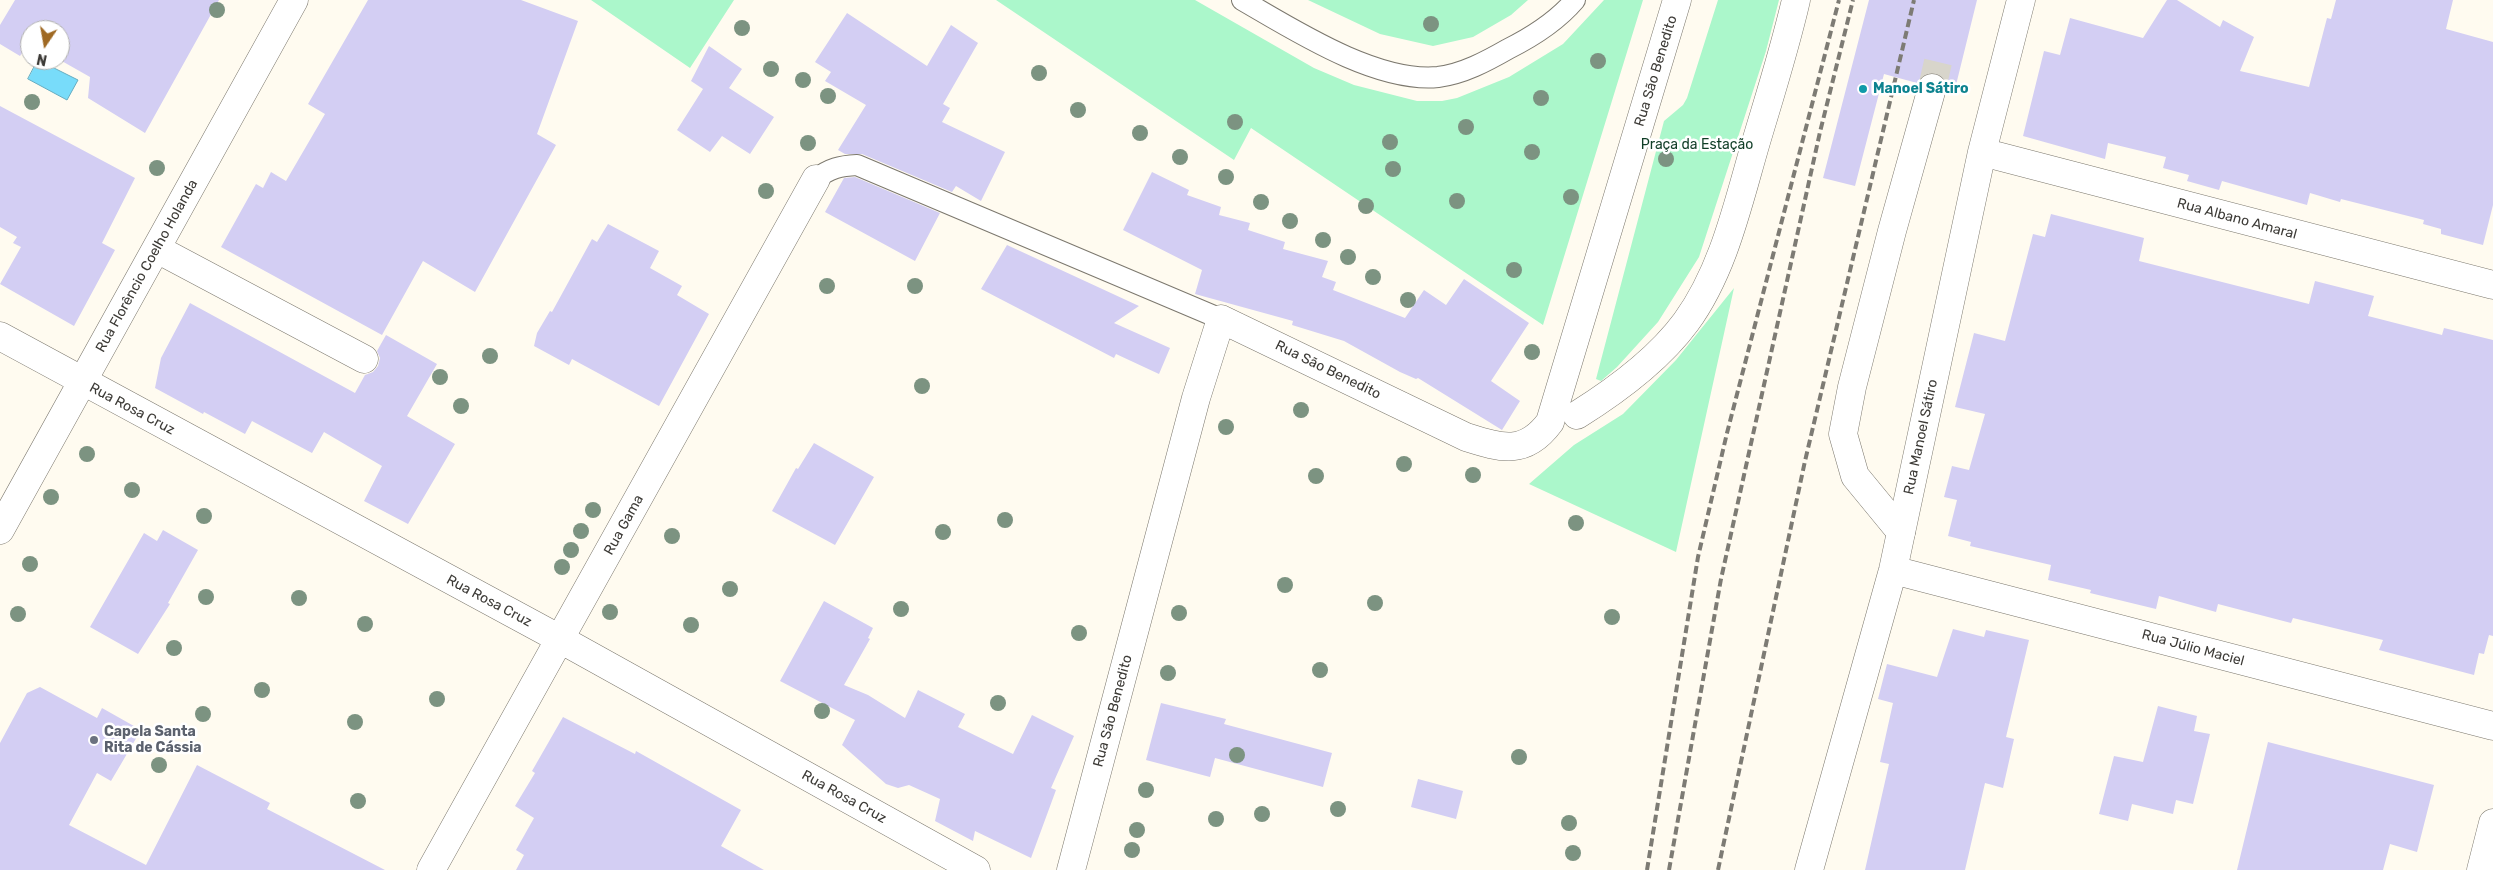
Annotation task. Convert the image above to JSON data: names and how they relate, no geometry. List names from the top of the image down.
{
  "streets": {
    "street": [
      "Rua São Benedito",
      "Rua Albano Amaral",
      "Rua Florêncio Coelho Holanda",
      "Rua Rosa Cruz",
      "Rua Manoel Sátiro",
      "Rua Gama",
      "Rua Júlio Maciel"
    ]
  },
  "crossings": [
    ["Rua Albano Amaral", "Rua Manoel Sátiro"],
    ["Rua Florêncio Coelho Holanda", "Rua Rosa Cruz"],
    ["Rua Rosa Cruz", "Rua Gama"],
    ["Rua Manoel Sátiro", "Rua Júlio Maciel"]
  ],
  "parks": ["Praça da Estação"],
  "places": ["Manoel Sátiro", "Capela Santa Rita de Cássia"],
  "north": "bottom"
}
